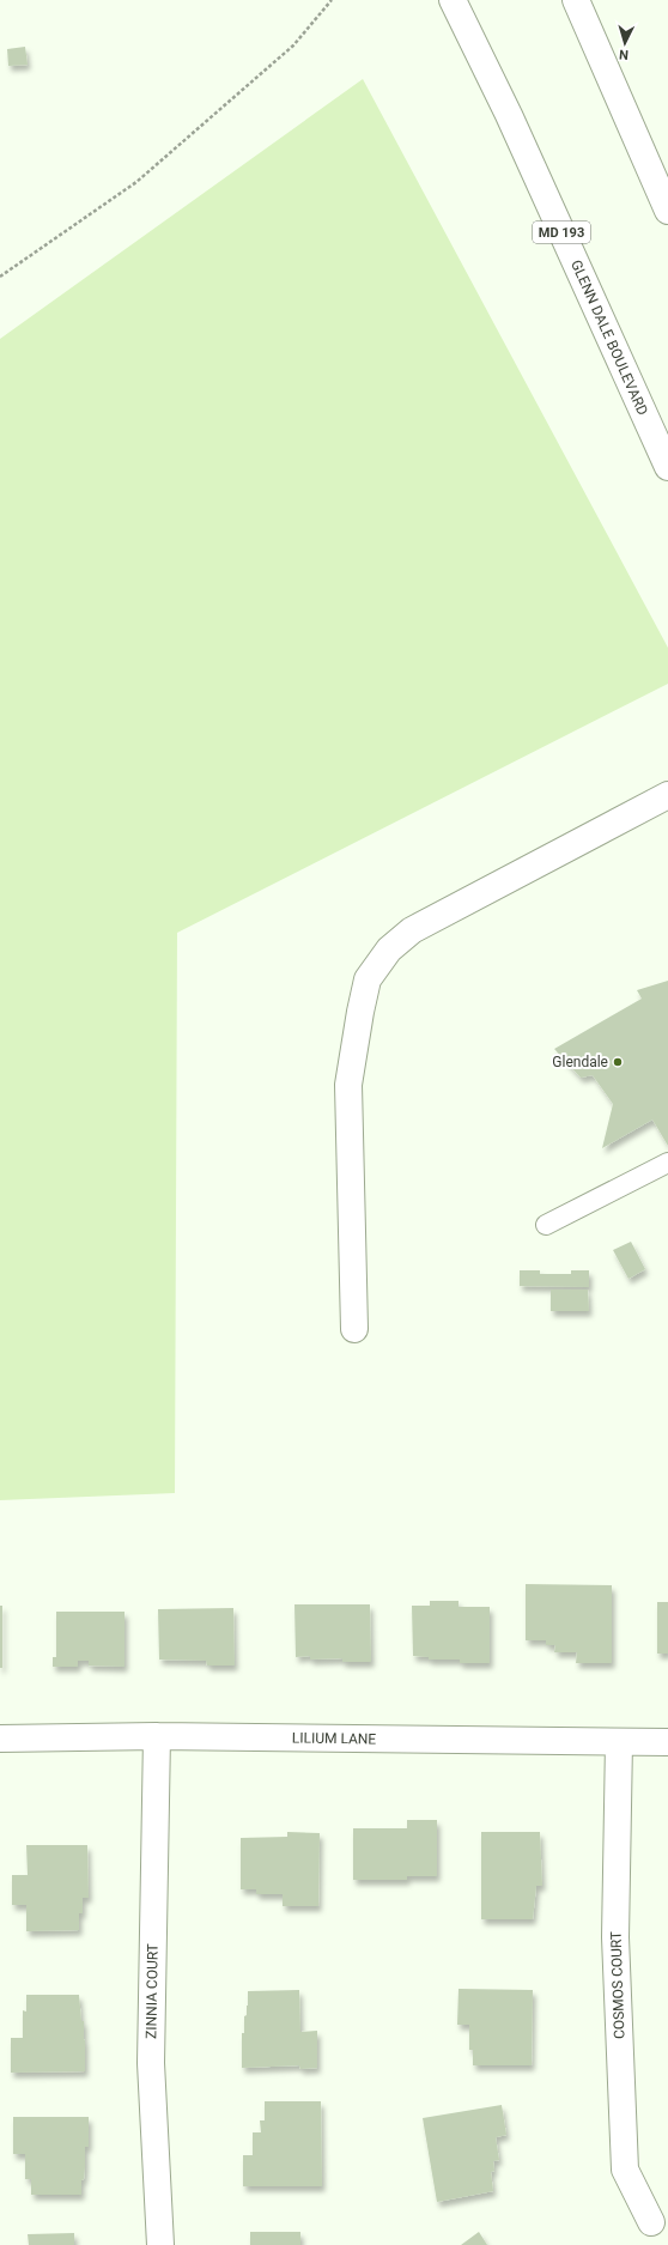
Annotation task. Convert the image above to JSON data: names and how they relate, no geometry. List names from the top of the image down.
{
  "streets": {
    "street": [
      "MD 193",
      "GLENN DALE BOULEVARD",
      "LILIUM LANE",
      "COSMOS COURT",
      "ZINNIA COURT"
    ]
  },
  "crossings": [
    ["LILIUM LANE", "COSMOS COURT"],
    ["LILIUM LANE", "ZINNIA COURT"]
  ],
  "places": ["Glendale"],
  "north": "bottom"
}
